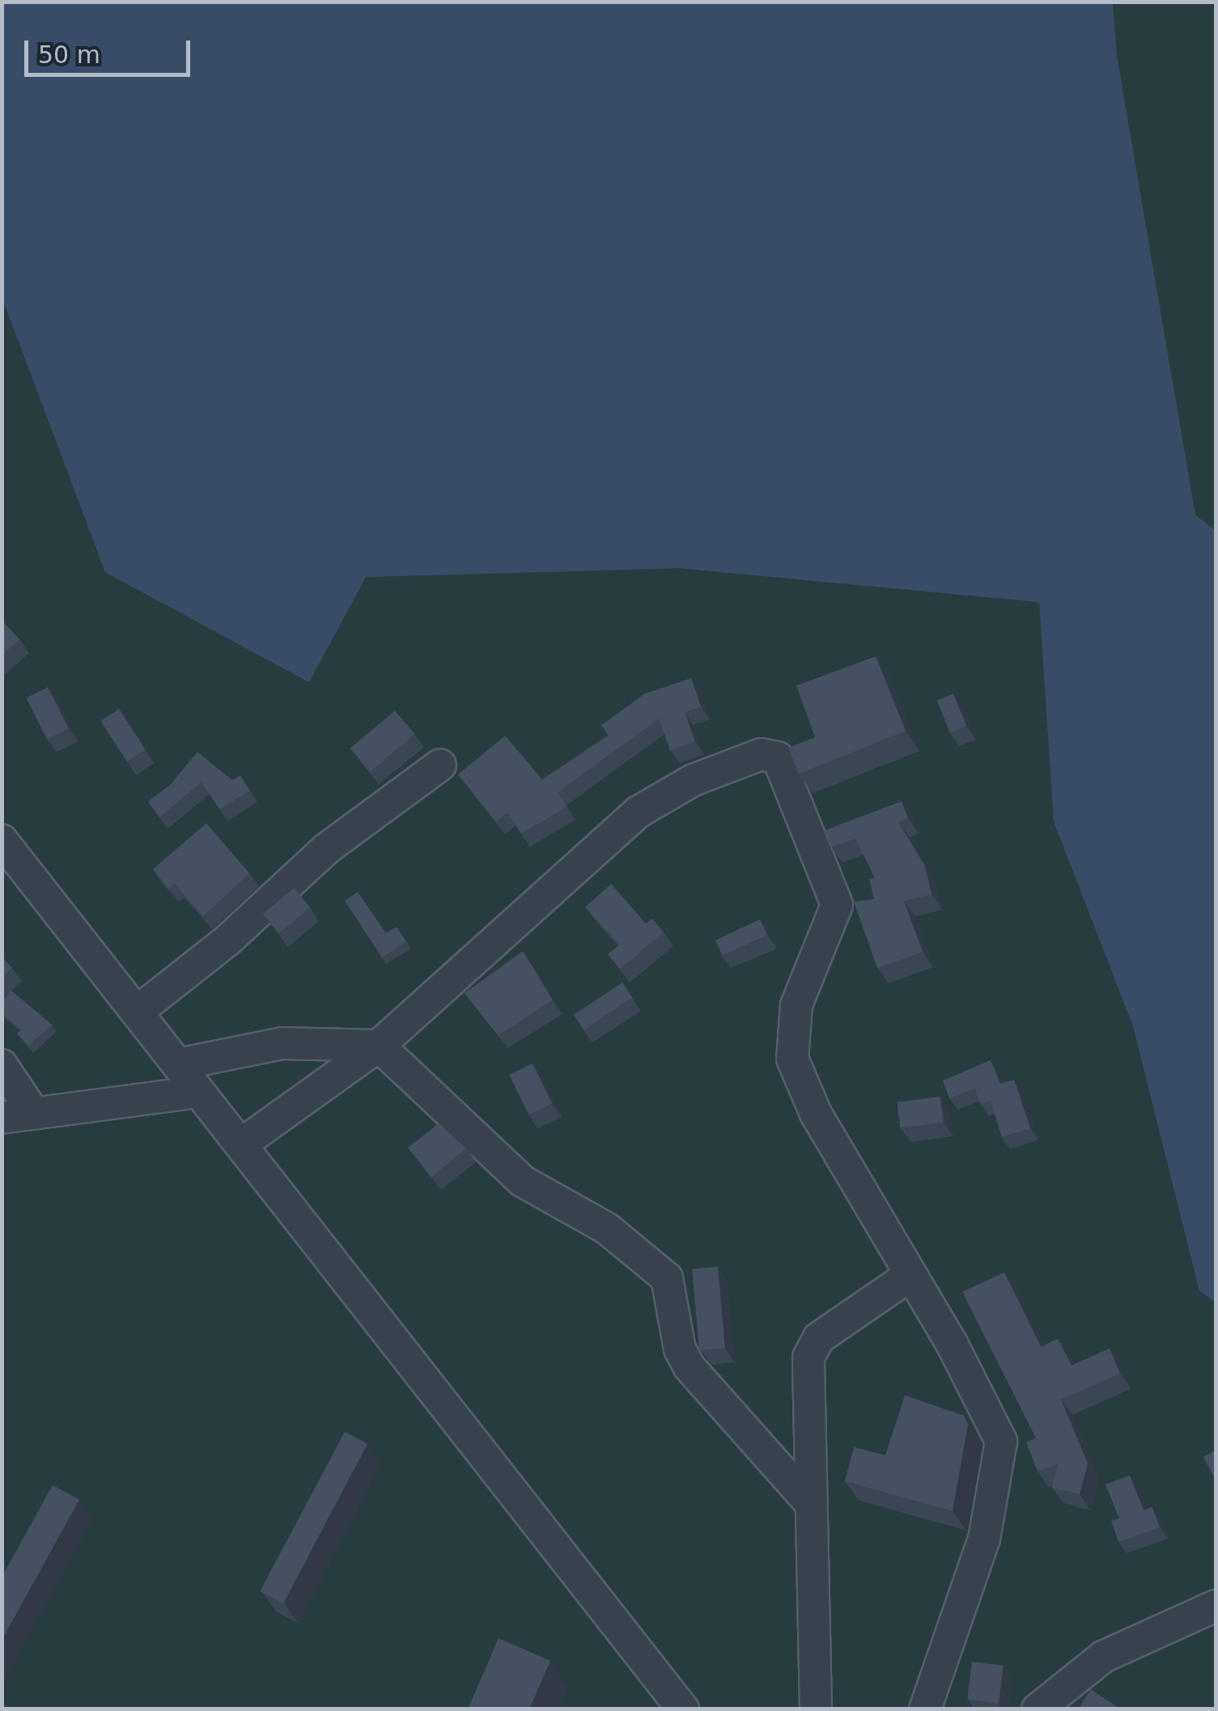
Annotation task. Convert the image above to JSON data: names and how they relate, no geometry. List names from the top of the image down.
{
  "scale_bar": "50 m"
}
